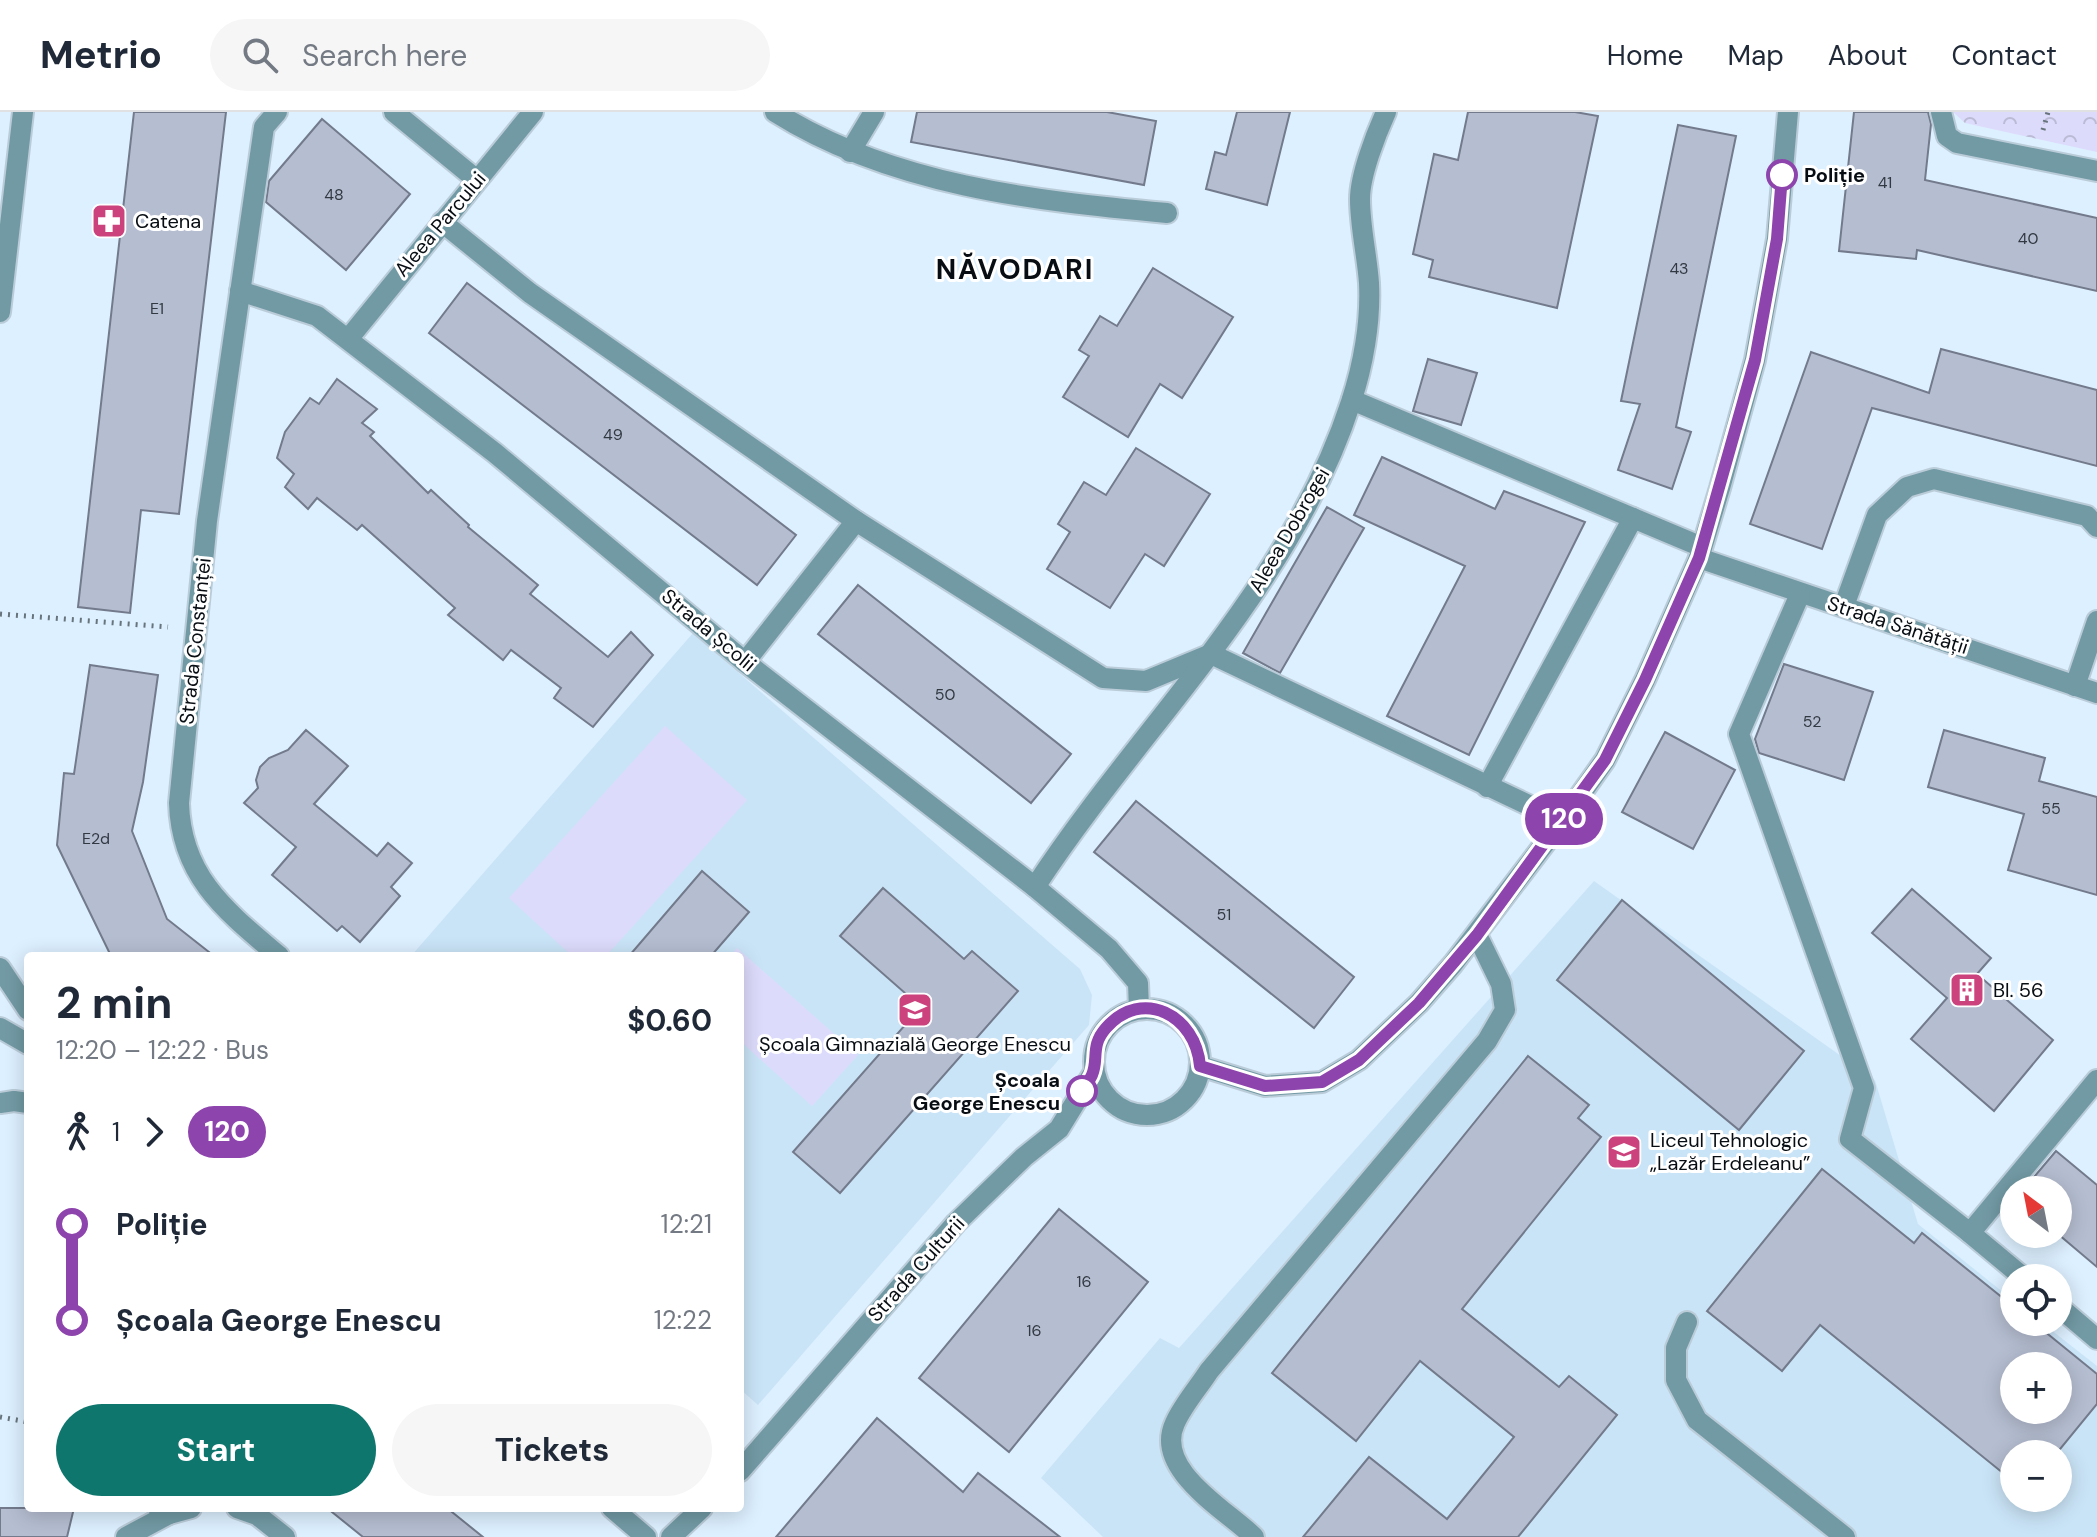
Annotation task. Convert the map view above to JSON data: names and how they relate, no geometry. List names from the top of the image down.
{
  "streets": {
    "street": [
      "Aleea Parcului",
      "Aleea Dobrogei",
      "Strada Sănătății",
      "Strada Școlii",
      "Strada Constanței",
      "Strada Culturii"
    ]
  },
  "crossings": [
    ["Aleea Parcului", "Strada Școlii"],
    ["Aleea Dobrogei", "Strada Sănătății"],
    ["Aleea Dobrogei", "Strada Școlii"],
    ["Strada Școlii", "Strada Constanței"],
    ["Strada Școlii", "Strada Culturii"]
  ],
  "districts": ["NĂVODARI"],
  "places": {
    "other": ["Poliție", "Școala George Enescu"],
    "pharmacy": ["Catena"],
    "building": ["Bl. 56"],
    "school or university": ["Școala Gimnazială George Enescu", "Liceul Tehnologic „Lazăr Erdeleanu”"]
  },
  "lines": ["bus line 120"],
  "house_numbers": [
    "41",
    "48",
    "40",
    "43",
    "E1",
    "49",
    "50",
    "52",
    "55",
    "E2d",
    "51",
    "16",
    "16"
  ],
  "north": "top left",
  "page": {
    "header": "Metrio",
    "search": "Search here",
    "nav": [
      "Home",
      "Map",
      "About",
      "Contact"
    ],
    "on_map": "120",
    "heading": ["2 min", "12:20 – 12:22 · Bus", "$0.60"],
    "legs": ["1", "120"],
    "map_buttons": ["+", "−"],
    "list": [
      {
        "name": "Poliție",
        "value": "12:21"
      },
      {
        "name": "Școala George Enescu",
        "value": "12:22"
      }
    ],
    "buttons": ["Start", "Tickets"]
  }
}
